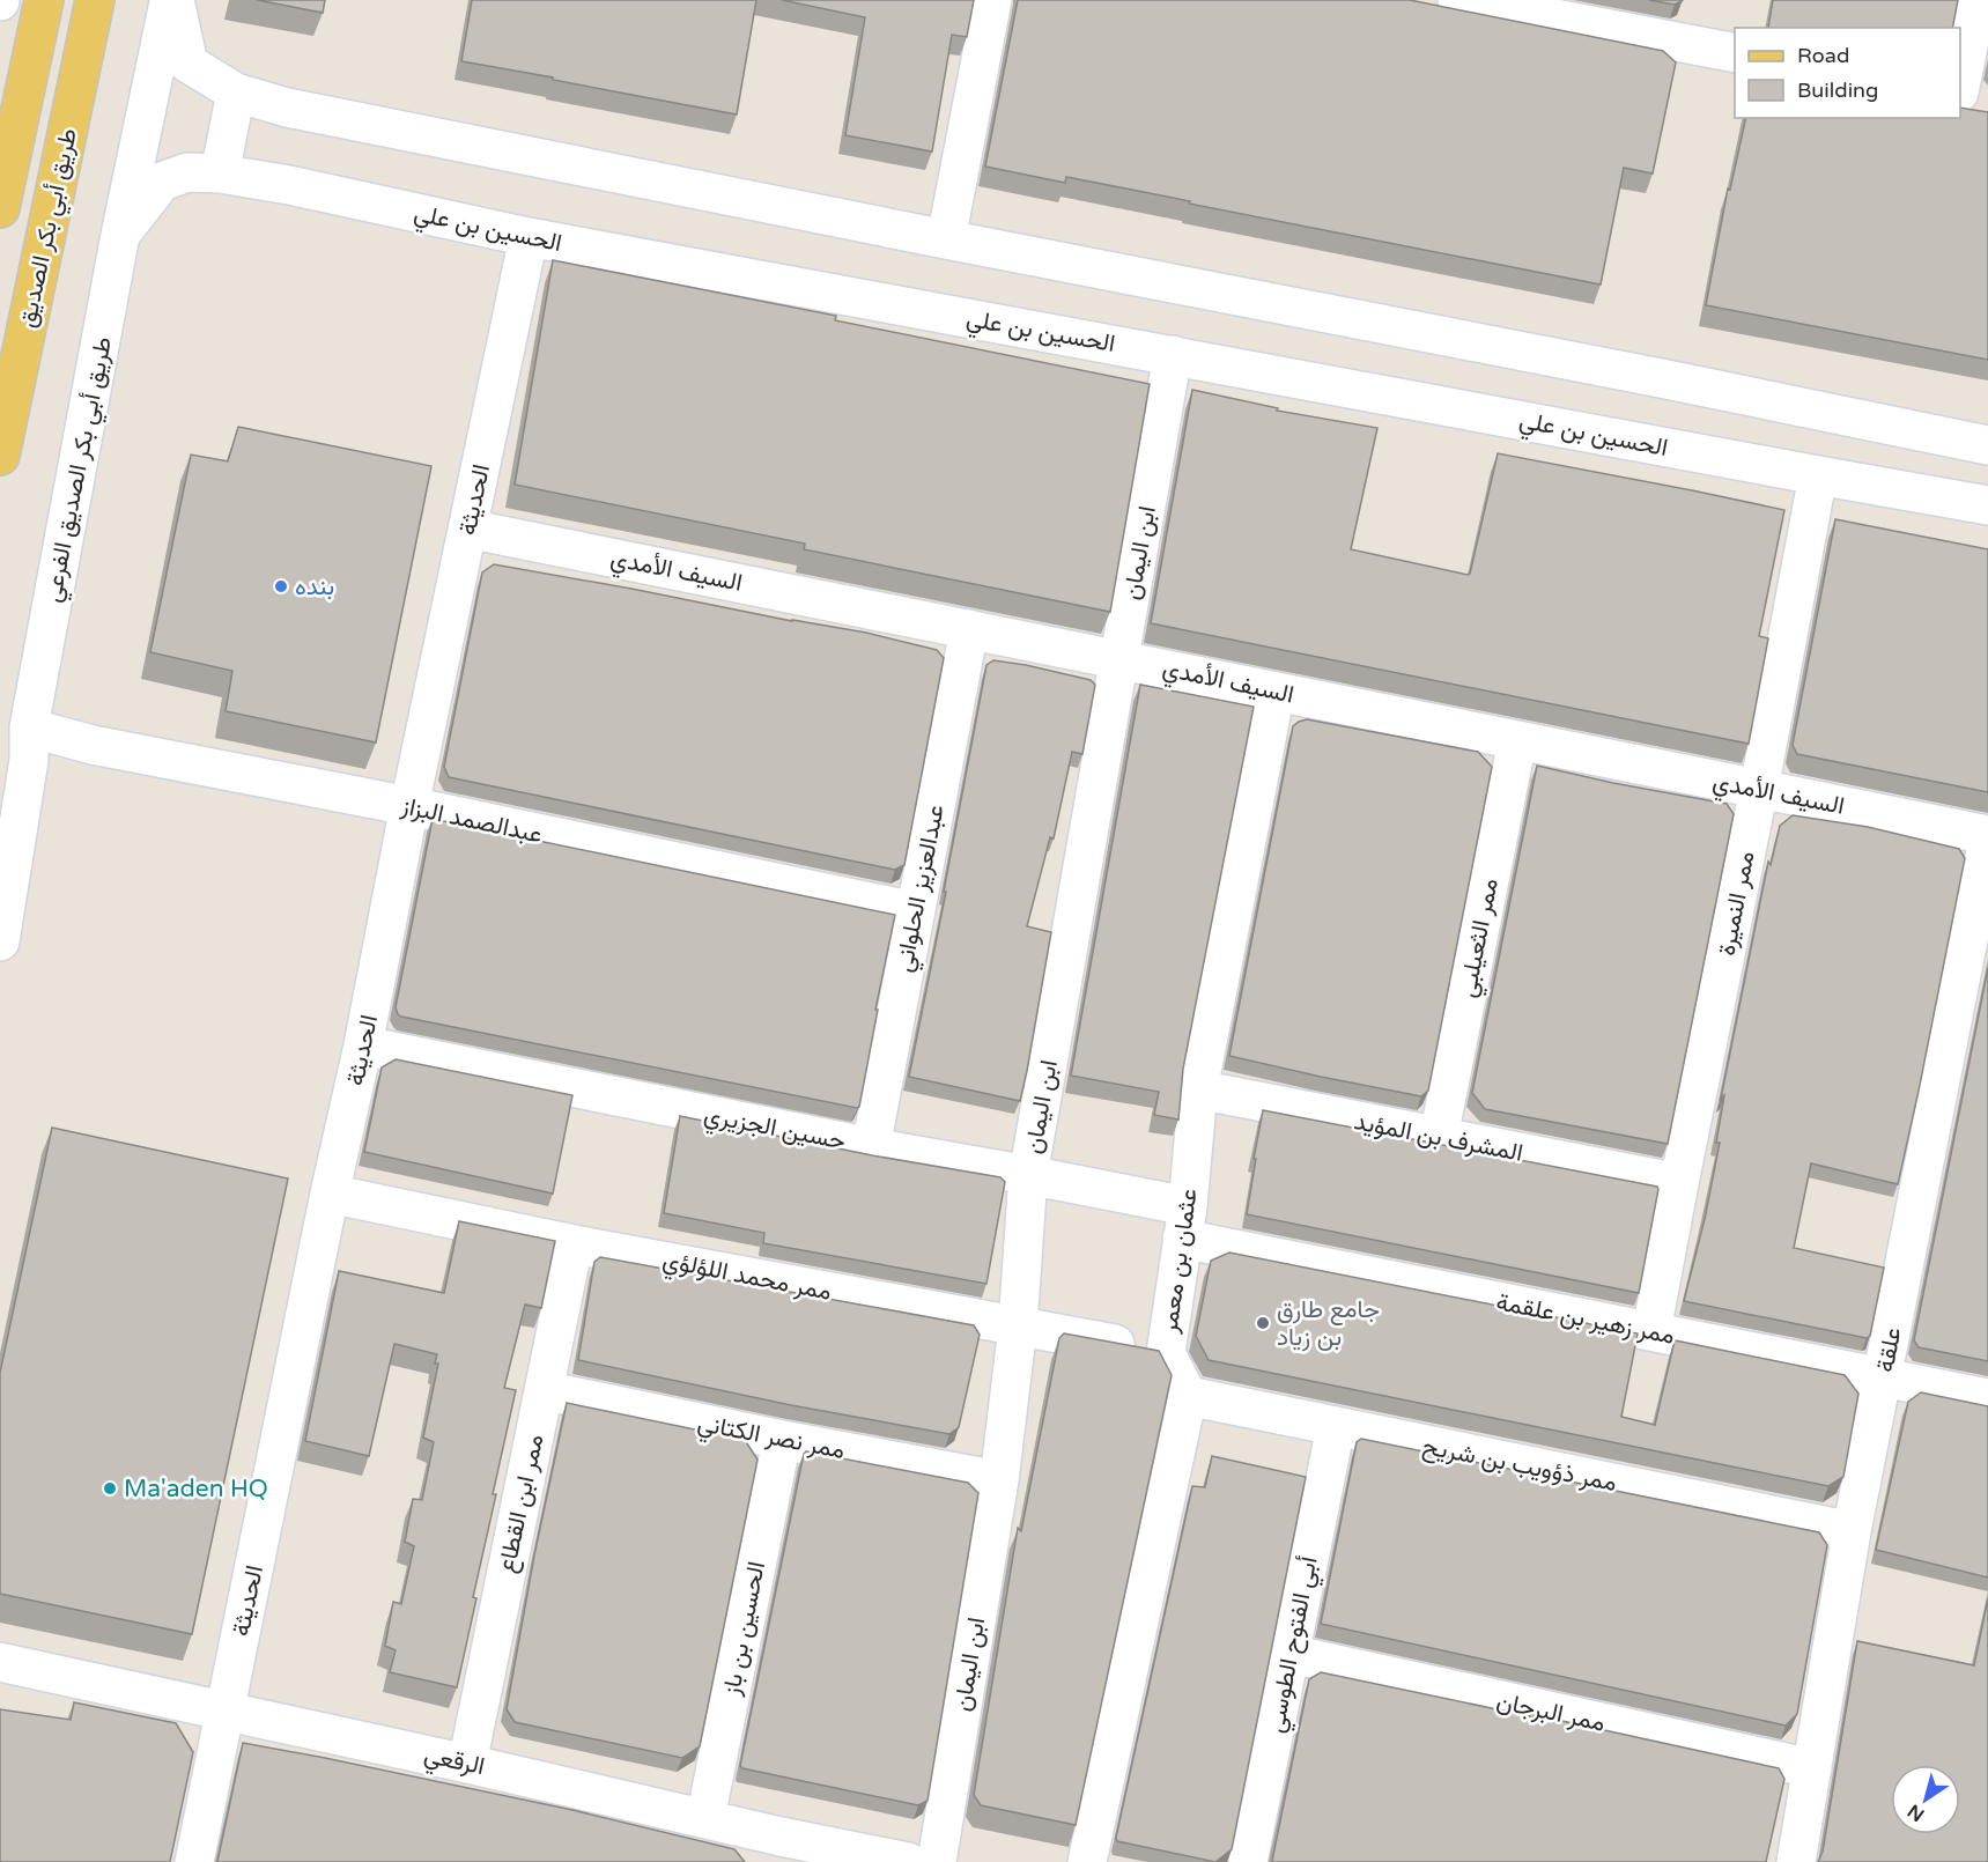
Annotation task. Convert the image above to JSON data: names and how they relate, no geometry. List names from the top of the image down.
{
  "streets": {
    "main road": ["طريق أبي بكر الصديق"],
    "street": [
      "الحسين بن علي",
      "طريق أبي بكر الصديق الفرعي",
      "الحديثة",
      "ابن اليمان",
      "السيف الأمدي",
      "عبدالصمد البزاز",
      "عبدالعزيز الحلواني",
      "ممر النميرة",
      "ممر الثعيلبي",
      "حسين الجزيري",
      "المشرف بن المؤيد",
      "عثمان بن معمر",
      "ممر محمد اللؤلؤي",
      "ممر زهير بن علقمة",
      "علقة",
      "ممر نصر الكتاني",
      "ممر ذؤويب بن شريح",
      "ممر ابن القطاع",
      "الحسين بن باز",
      "أبي الفتوح الطوسي",
      "ممر البرجان",
      "الرقعي"
    ]
  },
  "crossings": [
    ["الحسين بن علي", "طريق أبي بكر الصديق الفرعي"],
    ["الحسين بن علي", "الحديثة"],
    ["الحسين بن علي", "ابن اليمان"],
    ["الحسين بن علي", "ممر النميرة"],
    ["طريق أبي بكر الصديق الفرعي", "عبدالصمد البزاز"],
    ["الحديثة", "السيف الأمدي"],
    ["الحديثة", "عبدالصمد البزاز"],
    ["الحديثة", "حسين الجزيري"],
    ["الحديثة", "ممر محمد اللؤلؤي"],
    ["الحديثة", "الرقعي"],
    ["ابن اليمان", "السيف الأمدي"],
    ["ابن اليمان", "حسين الجزيري"],
    ["ابن اليمان", "ممر محمد اللؤلؤي"],
    ["ابن اليمان", "ممر نصر الكتاني"],
    ["السيف الأمدي", "عبدالعزيز الحلواني"],
    ["السيف الأمدي", "ممر النميرة"],
    ["السيف الأمدي", "ممر الثعيلبي"],
    ["السيف الأمدي", "عثمان بن معمر"],
    ["السيف الأمدي", "علقة"],
    ["عبدالصمد البزاز", "عبدالعزيز الحلواني"],
    ["عبدالعزيز الحلواني", "حسين الجزيري"],
    ["ممر النميرة", "المشرف بن المؤيد"],
    ["ممر النميرة", "ممر زهير بن علقمة"],
    ["ممر الثعيلبي", "المشرف بن المؤيد"],
    ["حسين الجزيري", "عثمان بن معمر"],
    ["حسين الجزيري", "ممر زهير بن علقمة"],
    ["المشرف بن المؤيد", "عثمان بن معمر"],
    ["عثمان بن معمر", "ممر محمد اللؤلؤي"],
    ["عثمان بن معمر", "ممر زهير بن علقمة"],
    ["عثمان بن معمر", "ممر ذؤويب بن شريح"],
    ["ممر محمد اللؤلؤي", "ممر ابن القطاع"],
    ["ممر زهير بن علقمة", "علقة"],
    ["علقة", "ممر ذؤويب بن شريح"],
    ["علقة", "ممر البرجان"],
    ["ممر نصر الكتاني", "ممر ابن القطاع"],
    ["ممر نصر الكتاني", "الحسين بن باز"],
    ["ممر ذؤويب بن شريح", "أبي الفتوح الطوسي"],
    ["ممر ابن القطاع", "الرقعي"],
    ["الحسين بن باز", "الرقعي"],
    ["أبي الفتوح الطوسي", "ممر البرجان"]
  ],
  "places": ["بنده", "جامع طارق بن زياد", "Ma'aden HQ"],
  "legend": ["Road", "Building"],
  "north": "bottom left"
}
